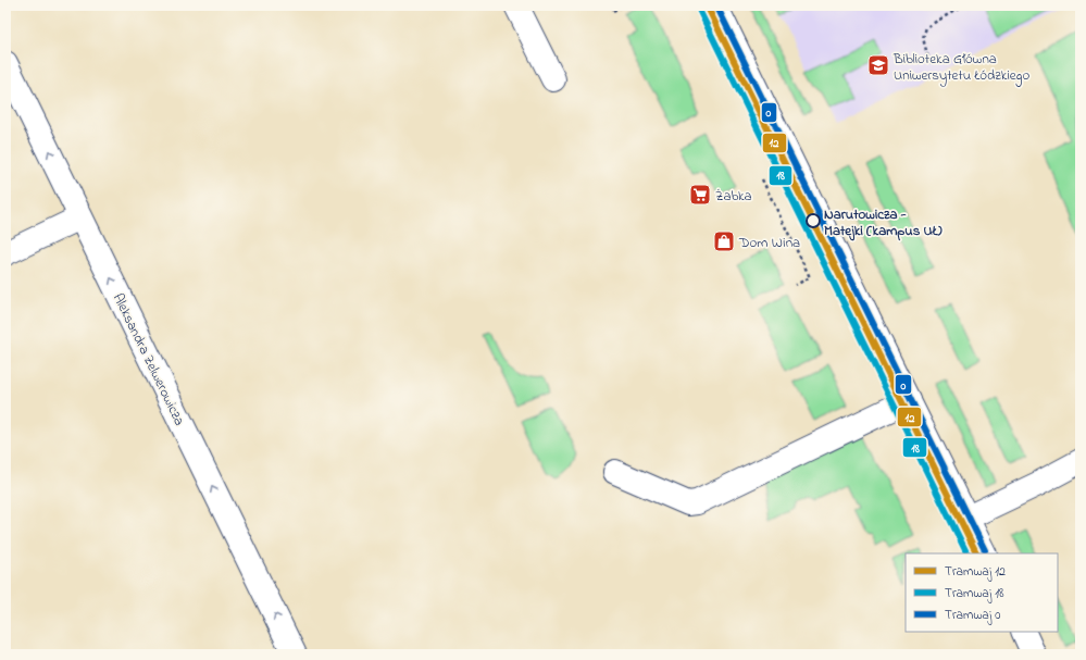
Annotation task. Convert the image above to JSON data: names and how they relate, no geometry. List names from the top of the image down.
{
  "streets": {
    "street": ["Aleksandra Zelwerowicza"]
  },
  "one_way": ["Aleksandra Zelwerowicza"],
  "places": {
    "school or university": ["Biblioteka Główna Uniwersytetu Łódzkiego"],
    "supermarket": ["Żabka"],
    "other": ["Narutowicza - Matejki (kampus UŁ)"],
    "shop": ["Dom Wina"]
  },
  "lines": ["tram line 12", "tram line 0", "tram line 18"],
  "legend": ["Tramwaj 12", "Tramwaj 18", "Tramwaj 0"]
}
